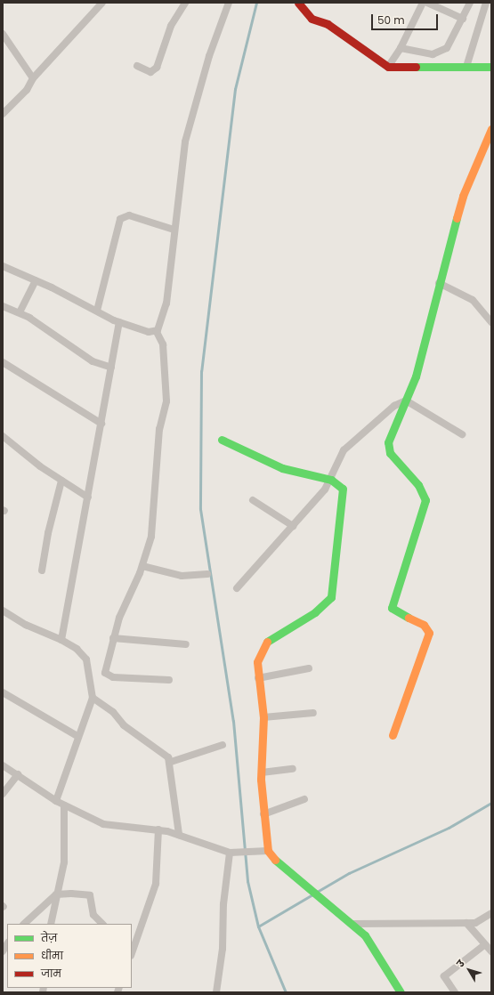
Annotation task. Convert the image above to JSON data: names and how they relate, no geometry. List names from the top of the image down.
{
  "legend": ["तेज़", "धीमा", "जाम"],
  "scale_bar": "50 m",
  "north": "top left"
}
